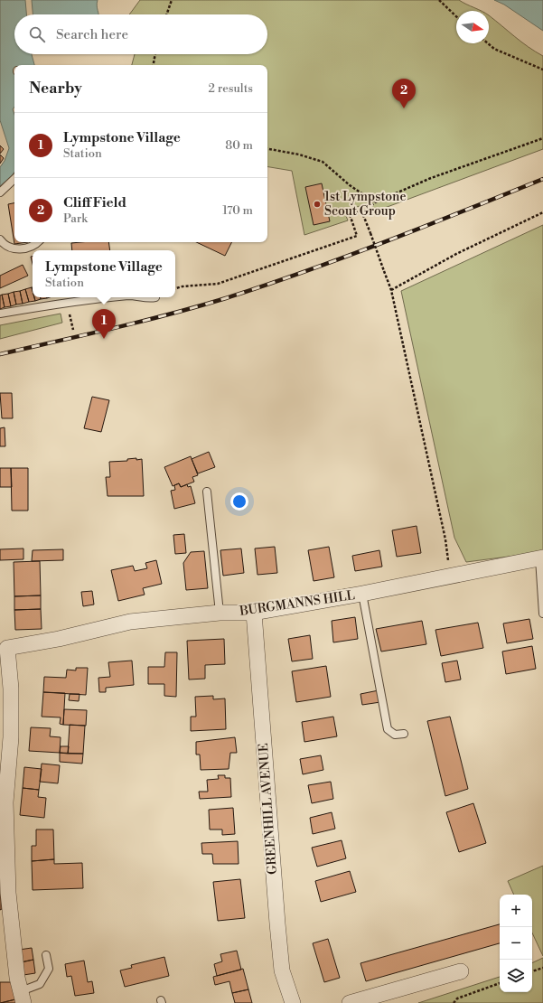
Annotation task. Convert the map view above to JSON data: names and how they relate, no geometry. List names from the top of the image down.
{
  "streets": {
    "street": ["BURGMANNS HILL", "GREENHILL AVENUE"]
  },
  "crossings": [
    ["BURGMANNS HILL", "GREENHILL AVENUE"]
  ],
  "places": ["1st Lympstone Scout Group"],
  "north": "right",
  "page": {
    "search": "Search here",
    "heading": ["Nearby", "2 results"],
    "pins": ["2", "1"],
    "list": [
      {
        "mark": "1",
        "name": "Lympstone Village",
        "note": "Station",
        "value": "80 m"
      },
      {
        "mark": "2",
        "name": "Cliff Field",
        "note": "Park",
        "value": "170 m"
      }
    ],
    "popup": ["Lympstone Village", "Station"],
    "map_buttons": ["+", "−"]
  }
}
